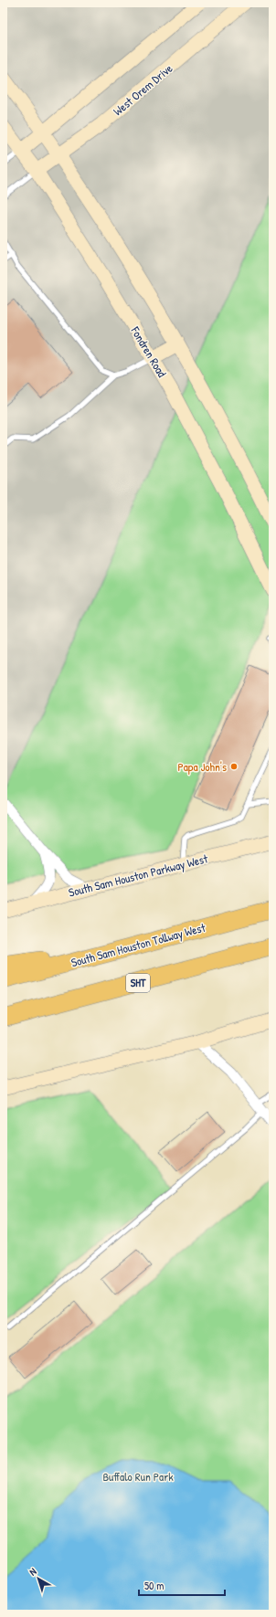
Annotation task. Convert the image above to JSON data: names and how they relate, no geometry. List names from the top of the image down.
{
  "streets": {
    "highway": ["South Sam Houston Tollway West", "SHT"],
    "main road": ["West Orem Drive", "Fondren Road", "South Sam Houston Parkway West"]
  },
  "crossings": [
    ["West Orem Drive", "Fondren Road"]
  ],
  "parks": ["Buffalo Run Park"],
  "places": ["Papa John's"],
  "scale_bar": "50 m",
  "north": "top left"
}
